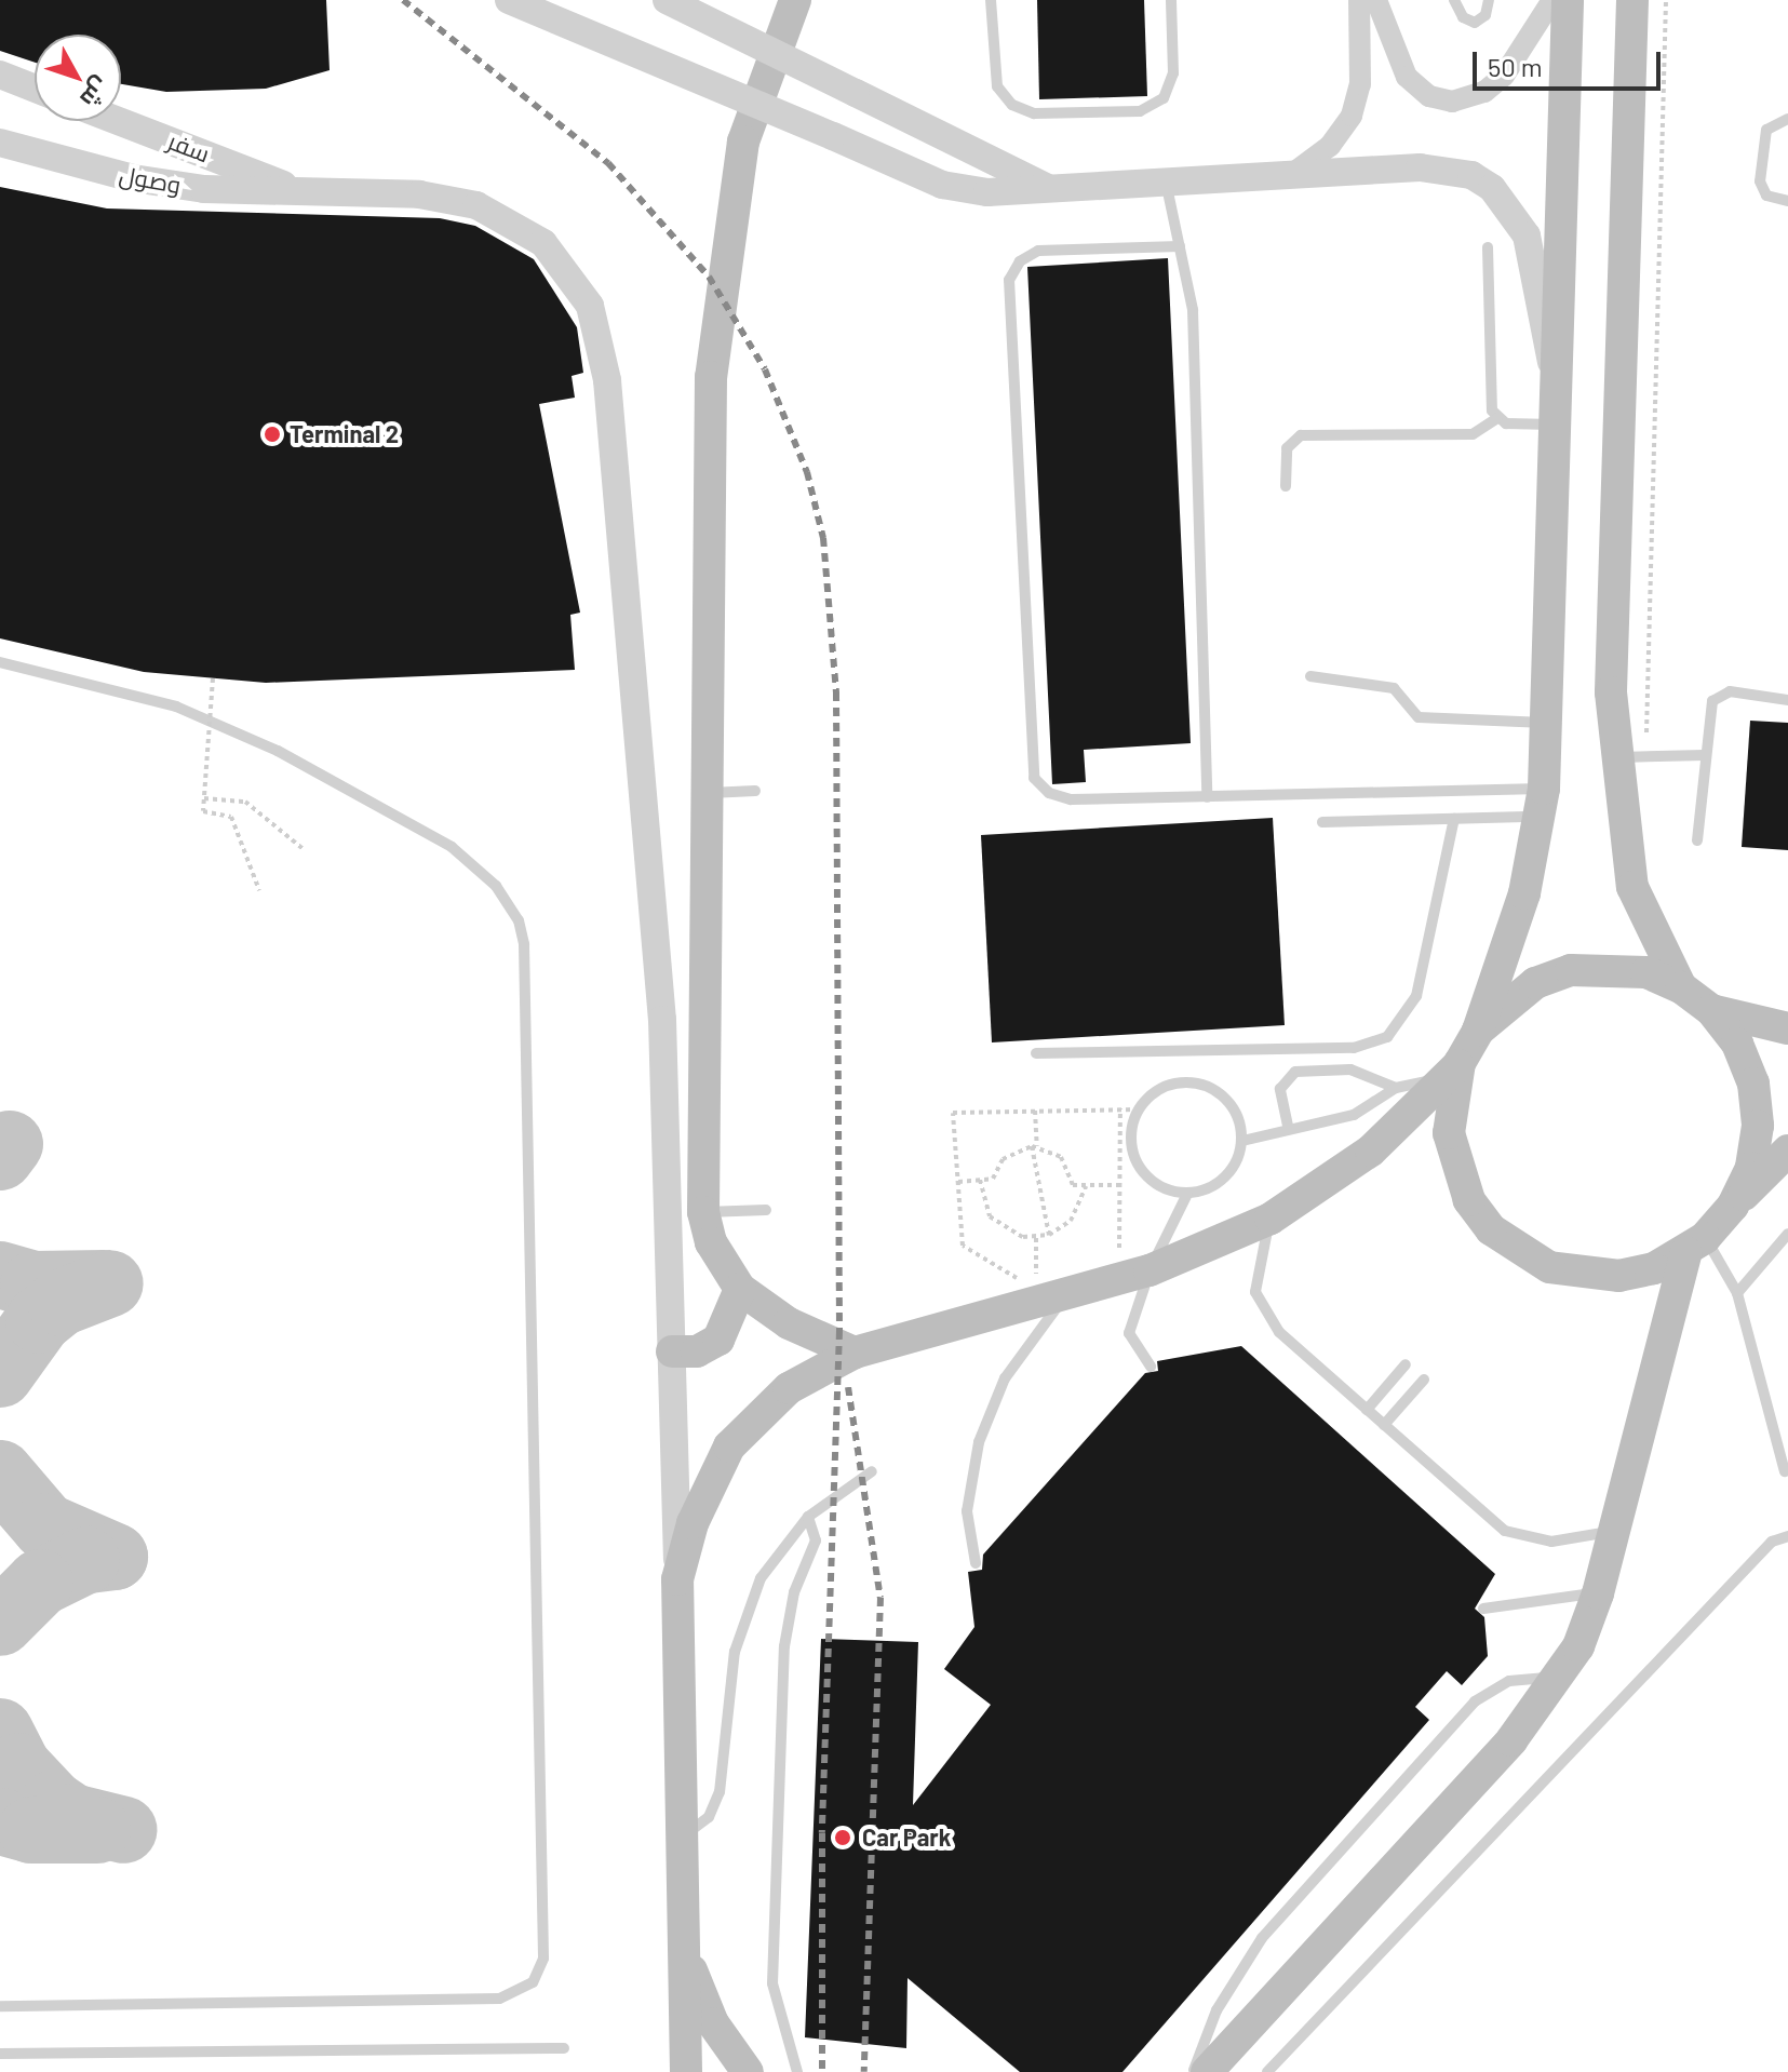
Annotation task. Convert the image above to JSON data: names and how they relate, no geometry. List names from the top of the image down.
{
  "streets": {
    "street": ["سفر", "وصول"]
  },
  "crossings": [
    ["سفر", "وصول"]
  ],
  "places": ["Terminal 2", "Car Park"],
  "scale_bar": "50 m",
  "north": "bottom right"
}
